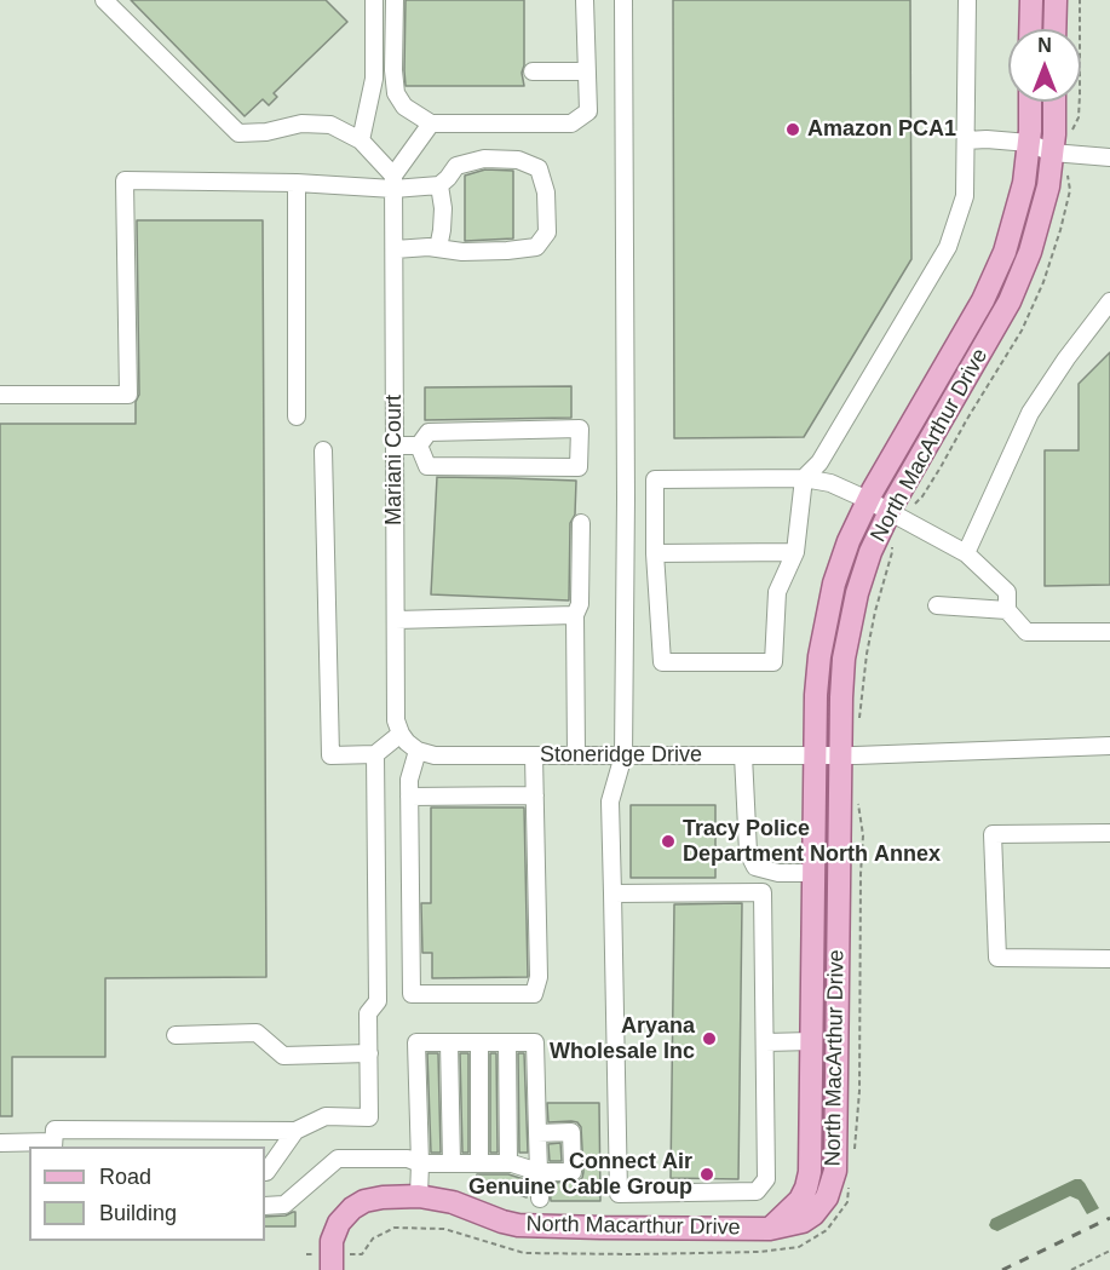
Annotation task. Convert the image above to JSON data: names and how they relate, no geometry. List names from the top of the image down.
{
  "streets": {
    "main road": ["North MacArthur Drive", "North Macarthur Drive"],
    "street": ["Mariani Court", "Stoneridge Drive"]
  },
  "crossings": [
    ["North MacArthur Drive", "Stoneridge Drive"],
    ["North MacArthur Drive", "North Macarthur Drive"],
    ["Mariani Court", "Stoneridge Drive"]
  ],
  "places": [
    "Amazon PCA1",
    "Tracy Police Department North Annex",
    "Aryana Wholesale Inc",
    "Connect Air Genuine Cable Group"
  ],
  "legend": ["Road", "Building"],
  "north": "top"
}
